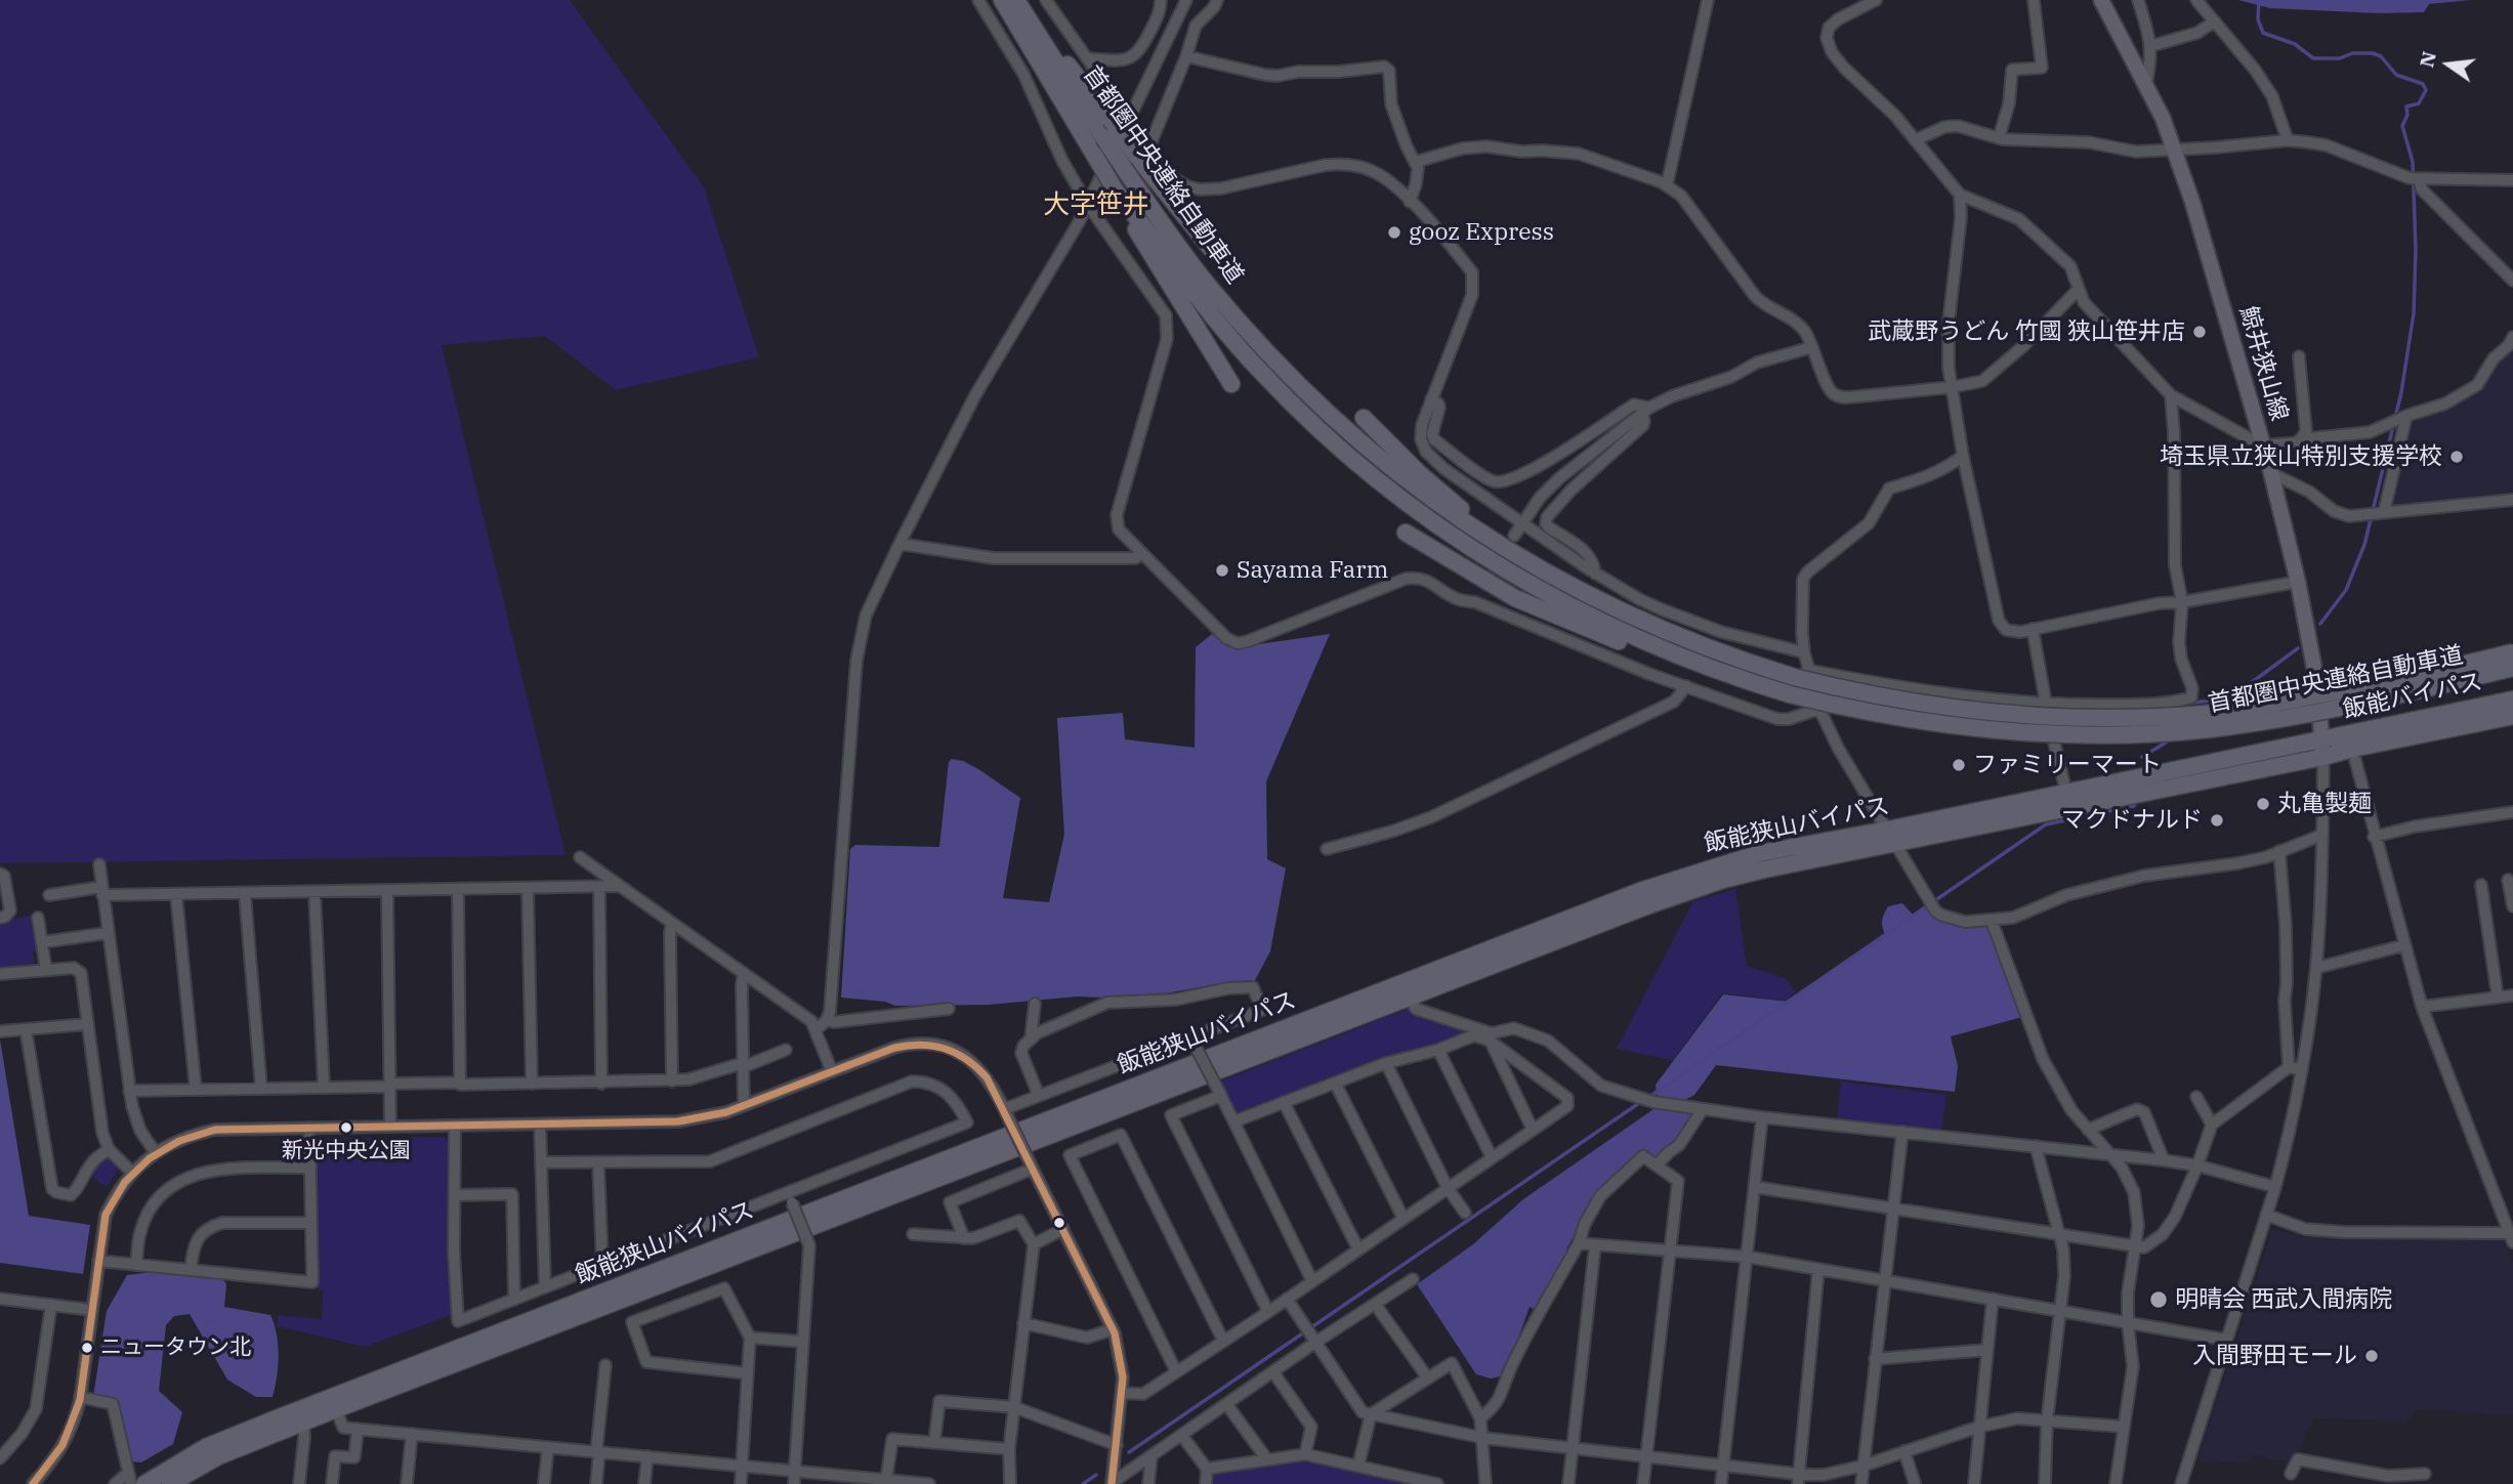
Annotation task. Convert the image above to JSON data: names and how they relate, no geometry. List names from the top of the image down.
{
  "streets": {
    "highway": ["首都圏中央連絡自動車道", "飯能バイパス", "飯能狭山バイパス"],
    "main road": ["鯨井狭山線"]
  },
  "crossings": [
    ["鯨井狭山線", "飯能バイパス"],
    ["鯨井狭山線", "飯能狭山バイパス"],
    ["飯能バイパス", "飯能狭山バイパス"]
  ],
  "districts": ["大字笹井"],
  "places": [
    "gooz Express",
    "武蔵野うどん 竹國 狭山笹井店",
    "埼玉県立狭山特別支援学校",
    "Sayama Farm",
    "ファミリーマート",
    "丸亀製麺",
    "マクドナルド",
    "新光中央公園",
    "明晴会 西武入間病院",
    "ニュータウン北",
    "入間野田モール"
  ],
  "north": "left"
}
